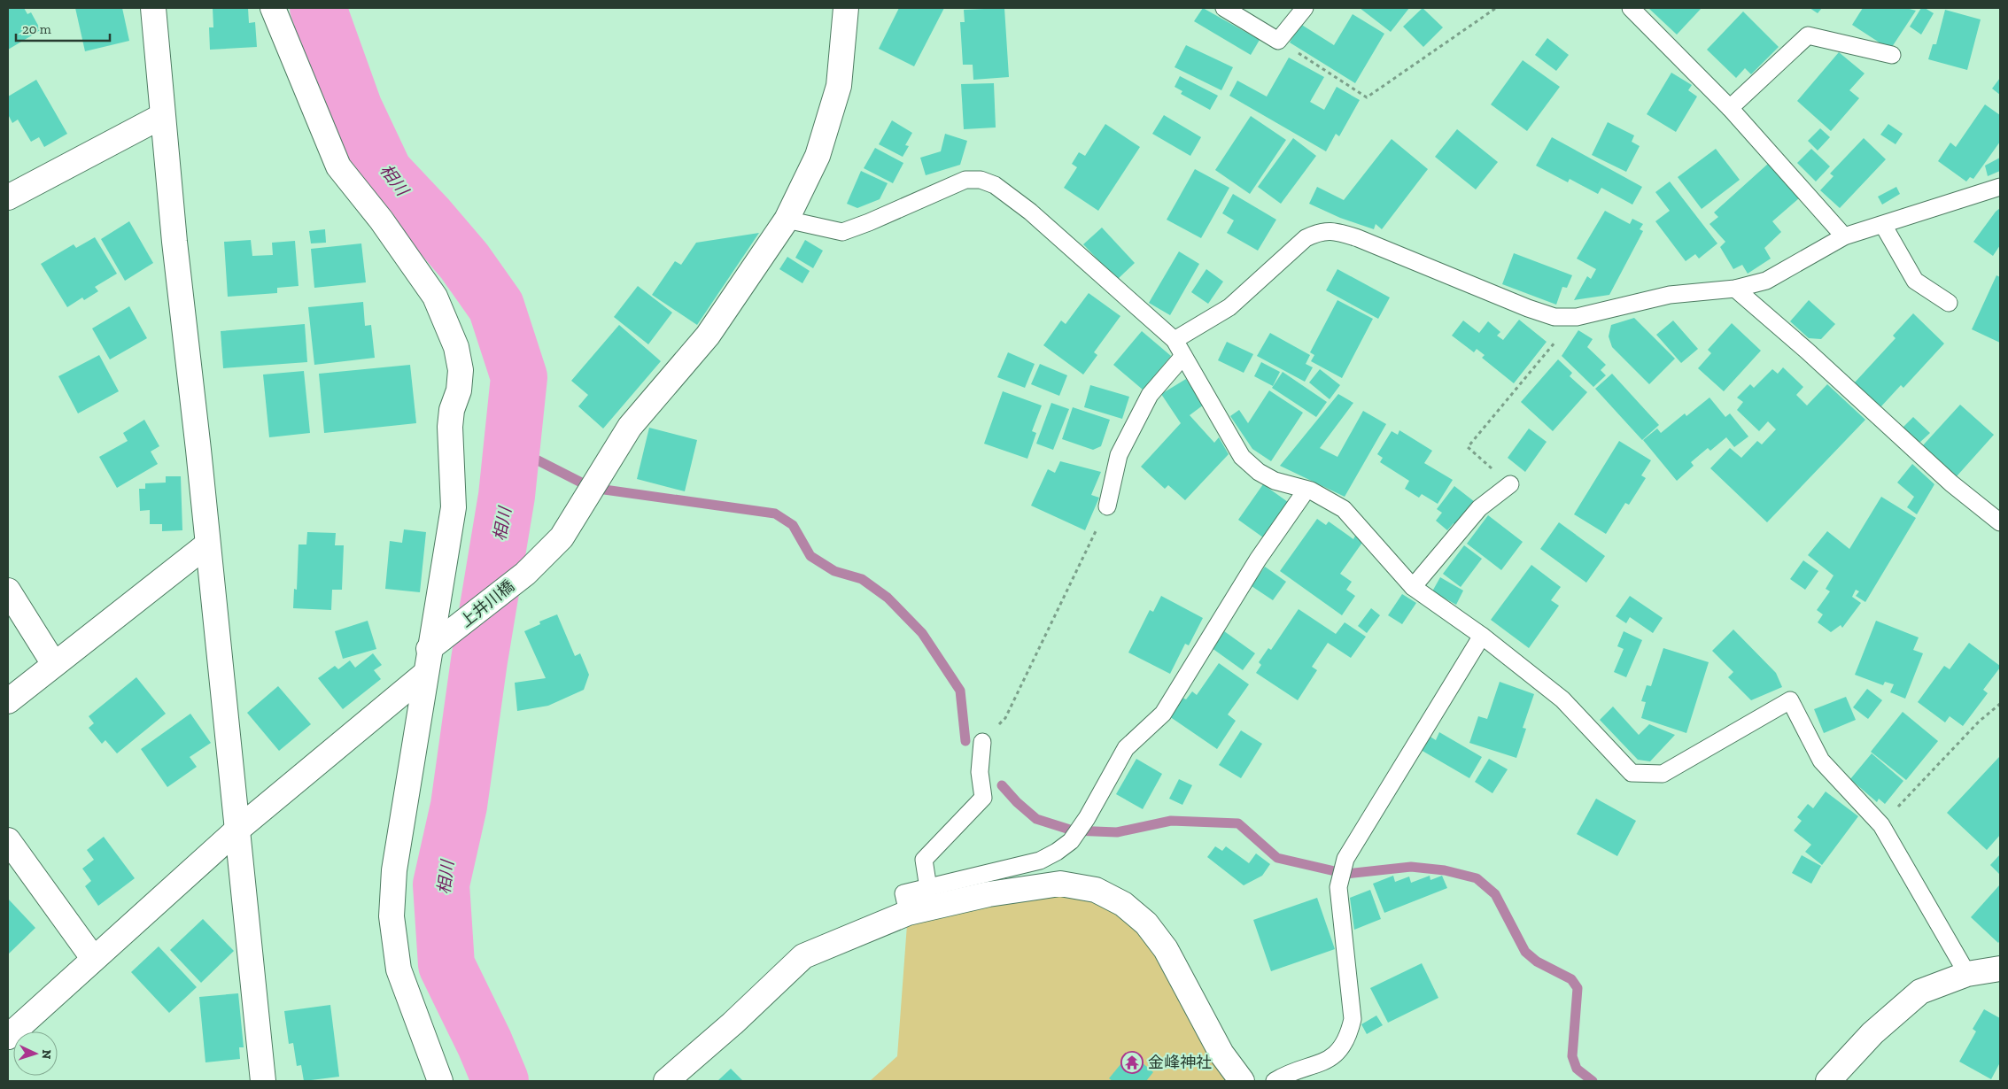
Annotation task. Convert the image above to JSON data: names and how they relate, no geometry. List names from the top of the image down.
{
  "streets": {
    "street": ["上井川橋"]
  },
  "water": ["相川"],
  "places": {
    "temple": ["金峰神社"]
  },
  "scale_bar": "20 m",
  "north": "right"
}
